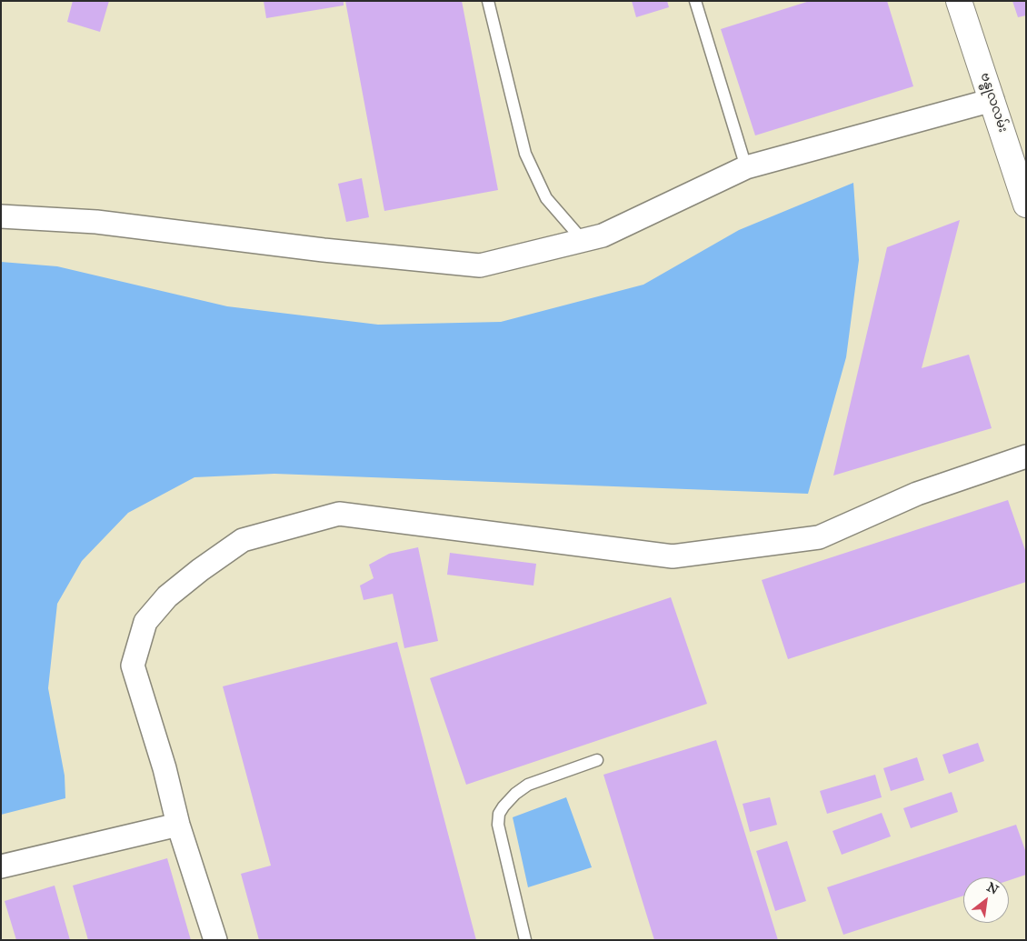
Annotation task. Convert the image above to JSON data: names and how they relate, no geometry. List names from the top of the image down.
{
  "streets": {
    "street": ["ဗန္ဓုလလမ်း"]
  },
  "north": "top right"
}
